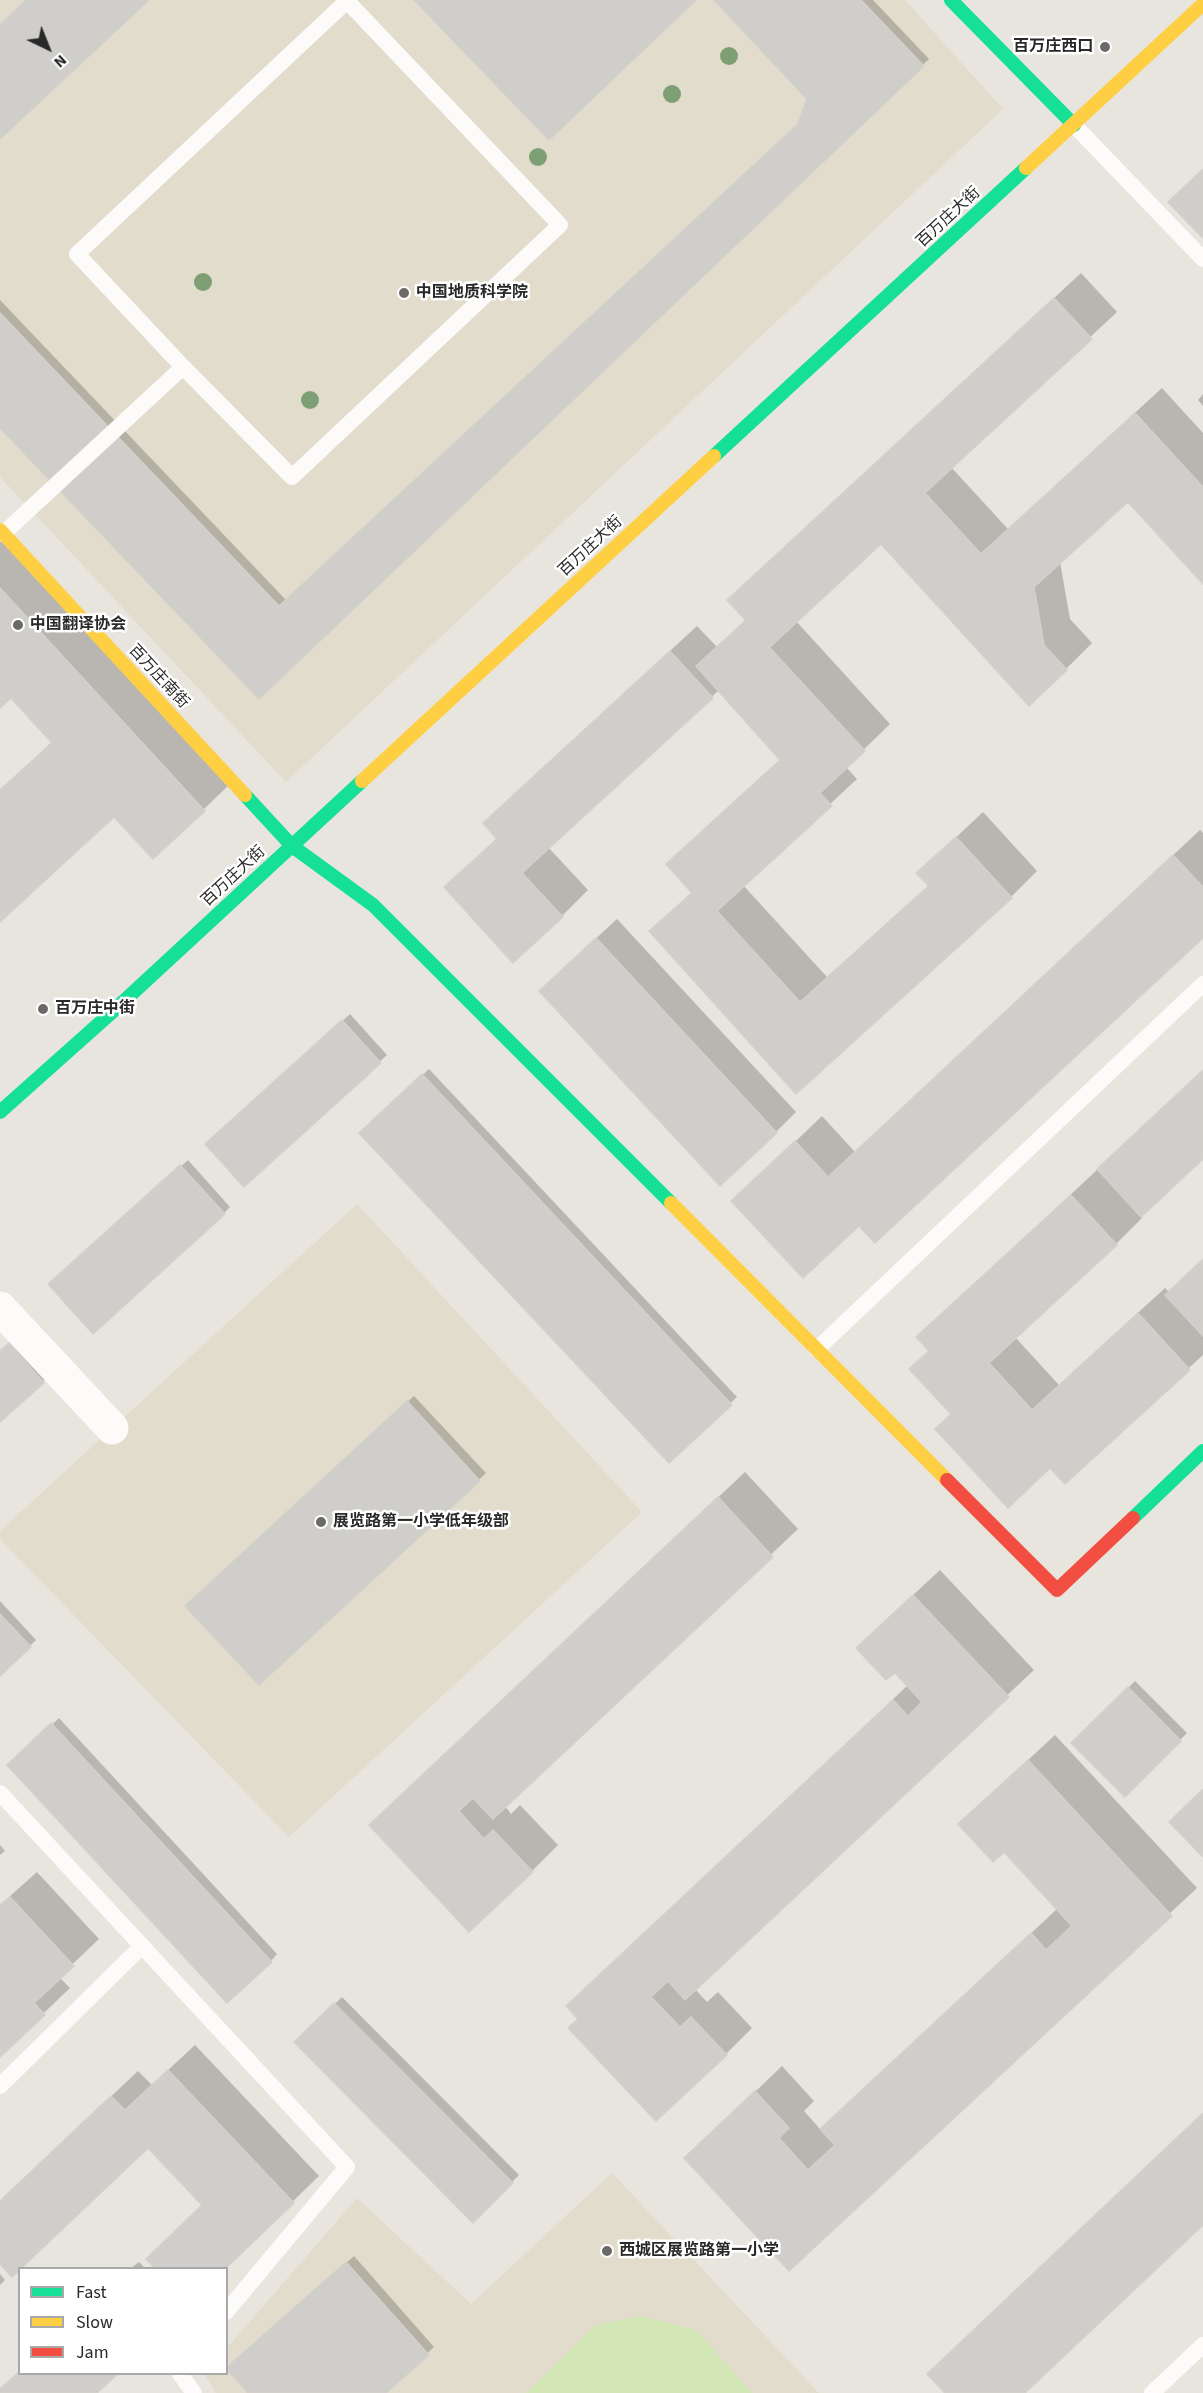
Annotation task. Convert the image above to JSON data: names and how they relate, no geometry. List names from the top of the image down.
{
  "streets": {
    "street": ["百万庄大街", "百万庄南街"]
  },
  "crossings": [
    ["百万庄大街", "百万庄南街"]
  ],
  "places": [
    "百万庄西口",
    "中国地质科学院",
    "中国翻译协会",
    "百万庄中街",
    "展览路第一小学低年级部",
    "西城区展览路第一小学"
  ],
  "legend": ["Fast", "Slow", "Jam"],
  "north": "bottom right"
}
